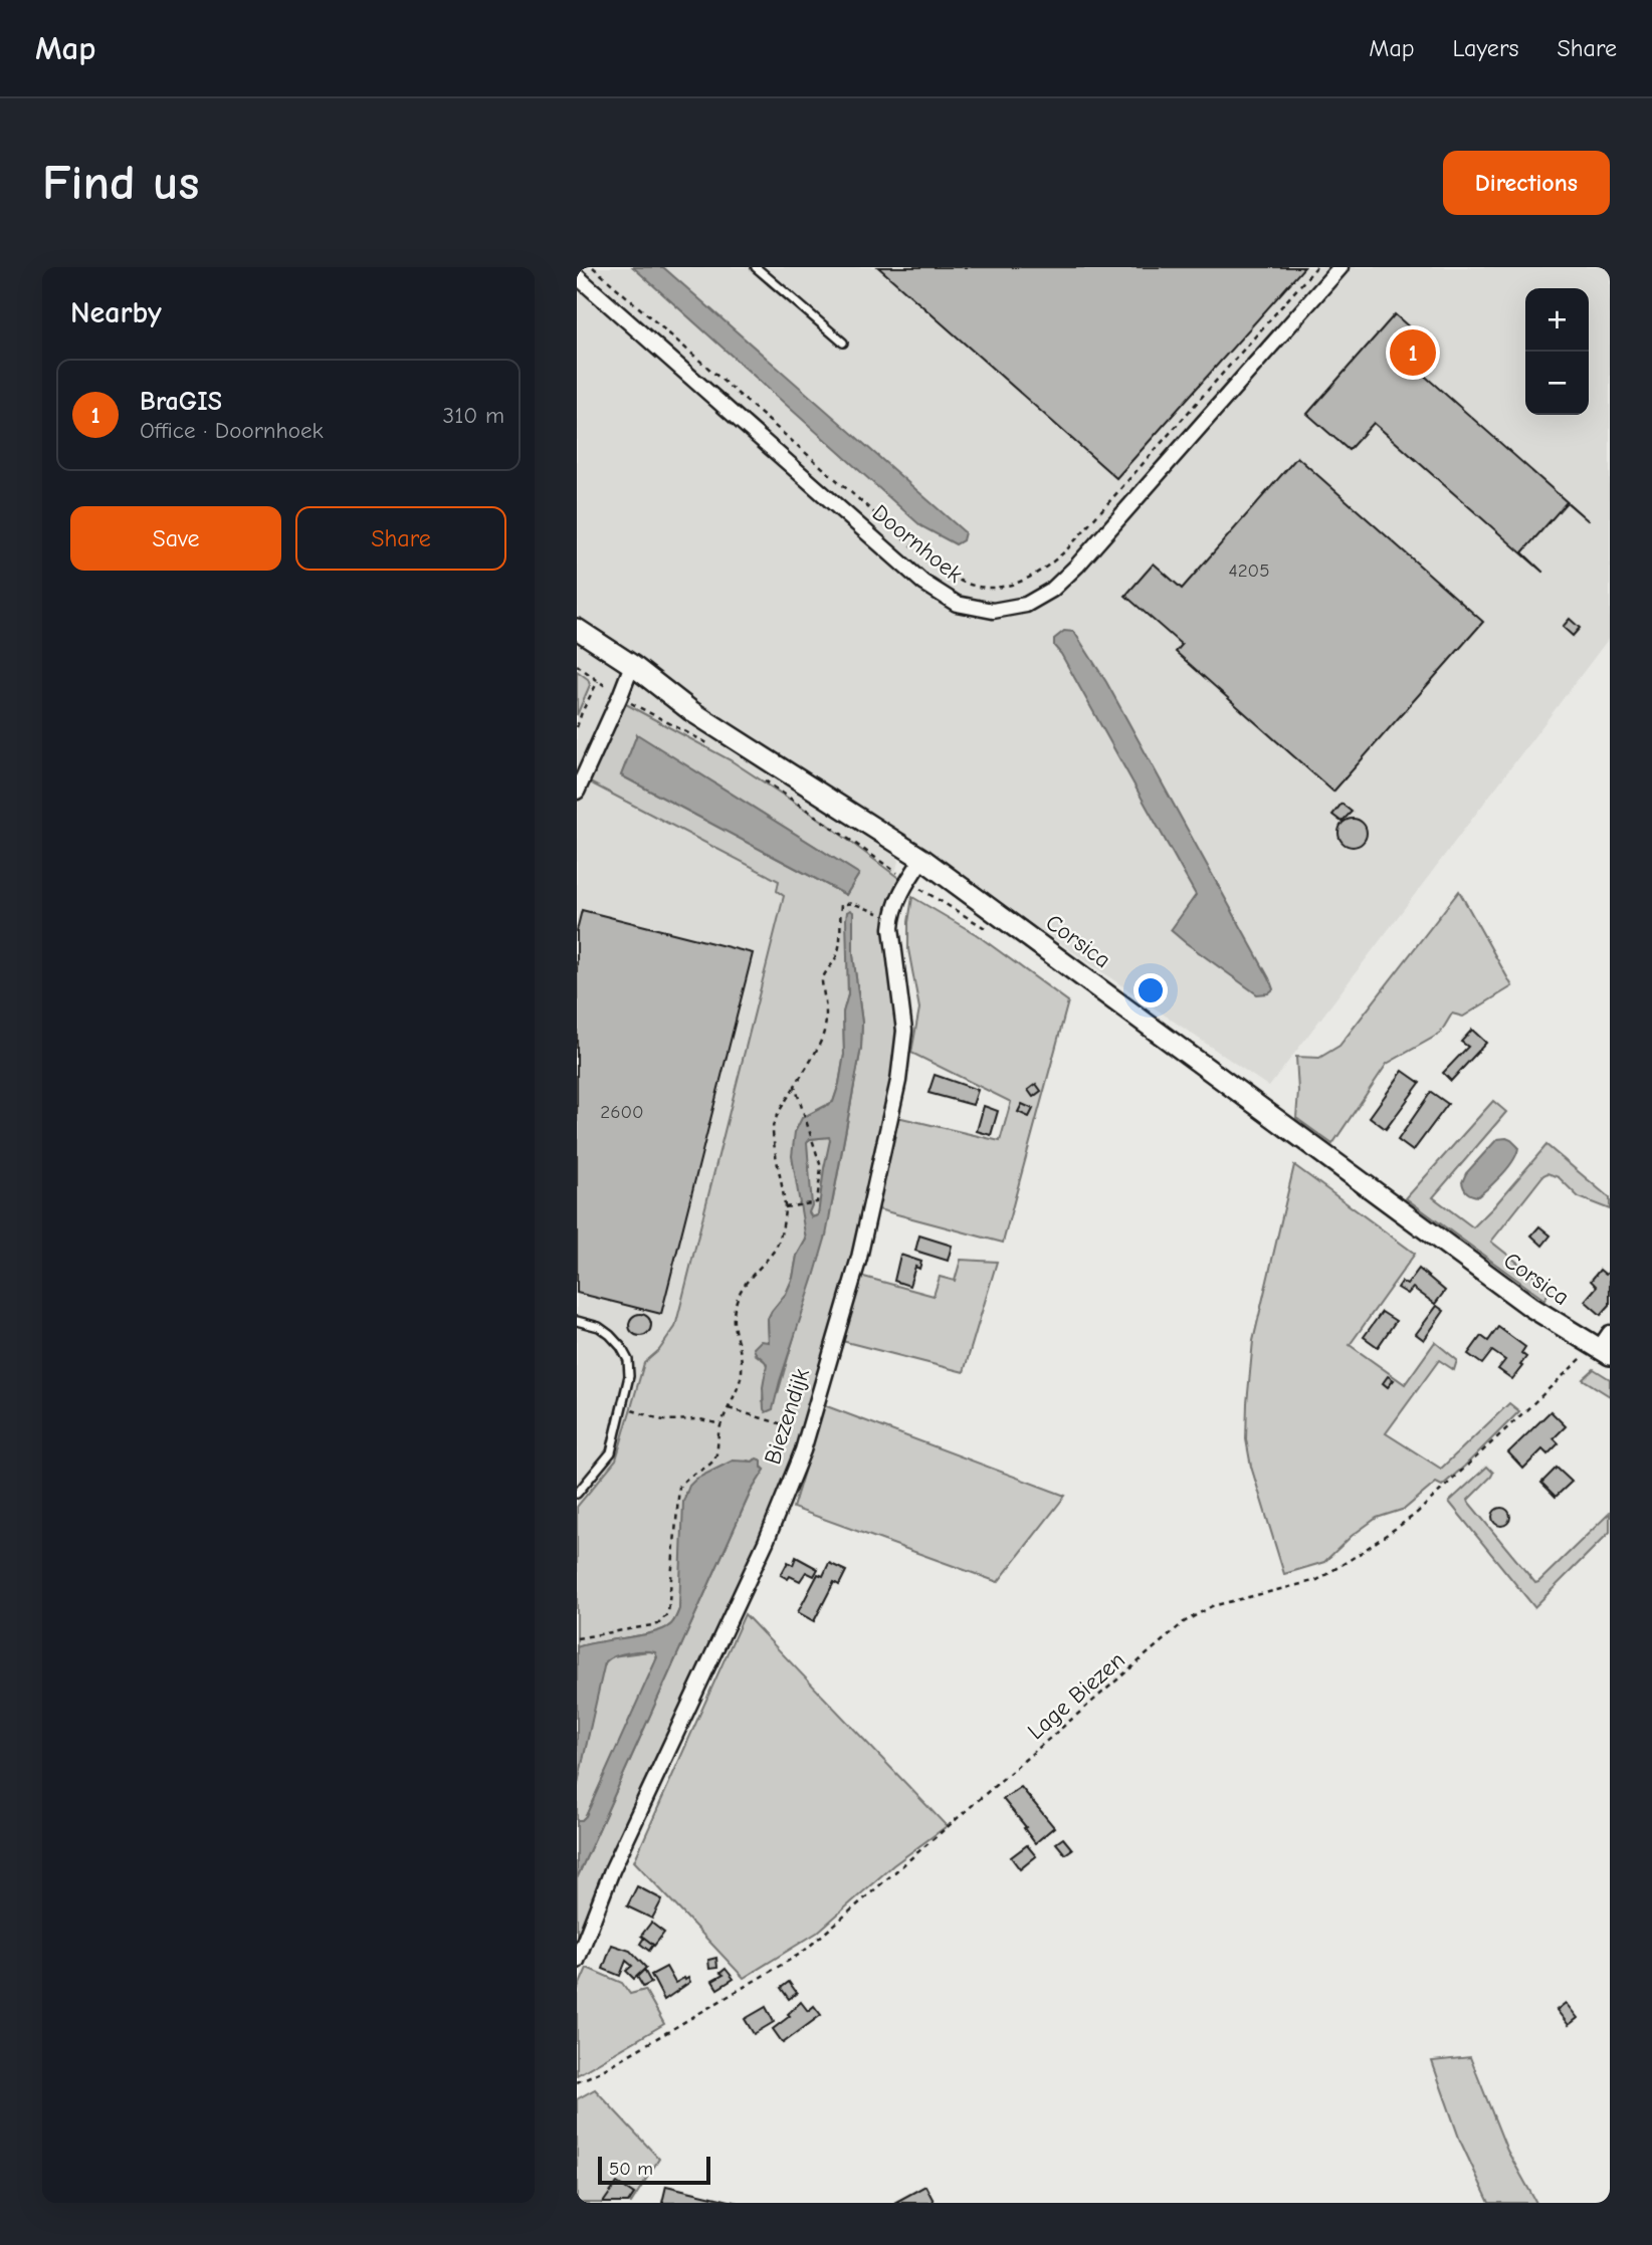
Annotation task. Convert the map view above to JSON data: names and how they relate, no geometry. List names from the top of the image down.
{
  "streets": {
    "street": ["Doornhoek", "Corsica", "Biezendijk"],
    "path": ["Lage Biezen"]
  },
  "crossings": [
    ["Corsica", "Biezendijk"],
    ["Corsica", "Lage Biezen"]
  ],
  "house_numbers": ["4205", "2600"],
  "scale_bar": "50 m",
  "page": {
    "header": "Map",
    "nav": ["Map", "Layers", "Share"],
    "buttons": [
      "Directions",
      ["Save", "Share"]
    ],
    "title": "Find us",
    "heading": "Nearby",
    "map_buttons": ["+", "−"],
    "pins": "1",
    "list": [
      {
        "mark": "1",
        "name": "BraGIS",
        "note": "Office · Doornhoek",
        "value": "310 m"
      }
    ],
    "scale": "50 m"
  }
}
